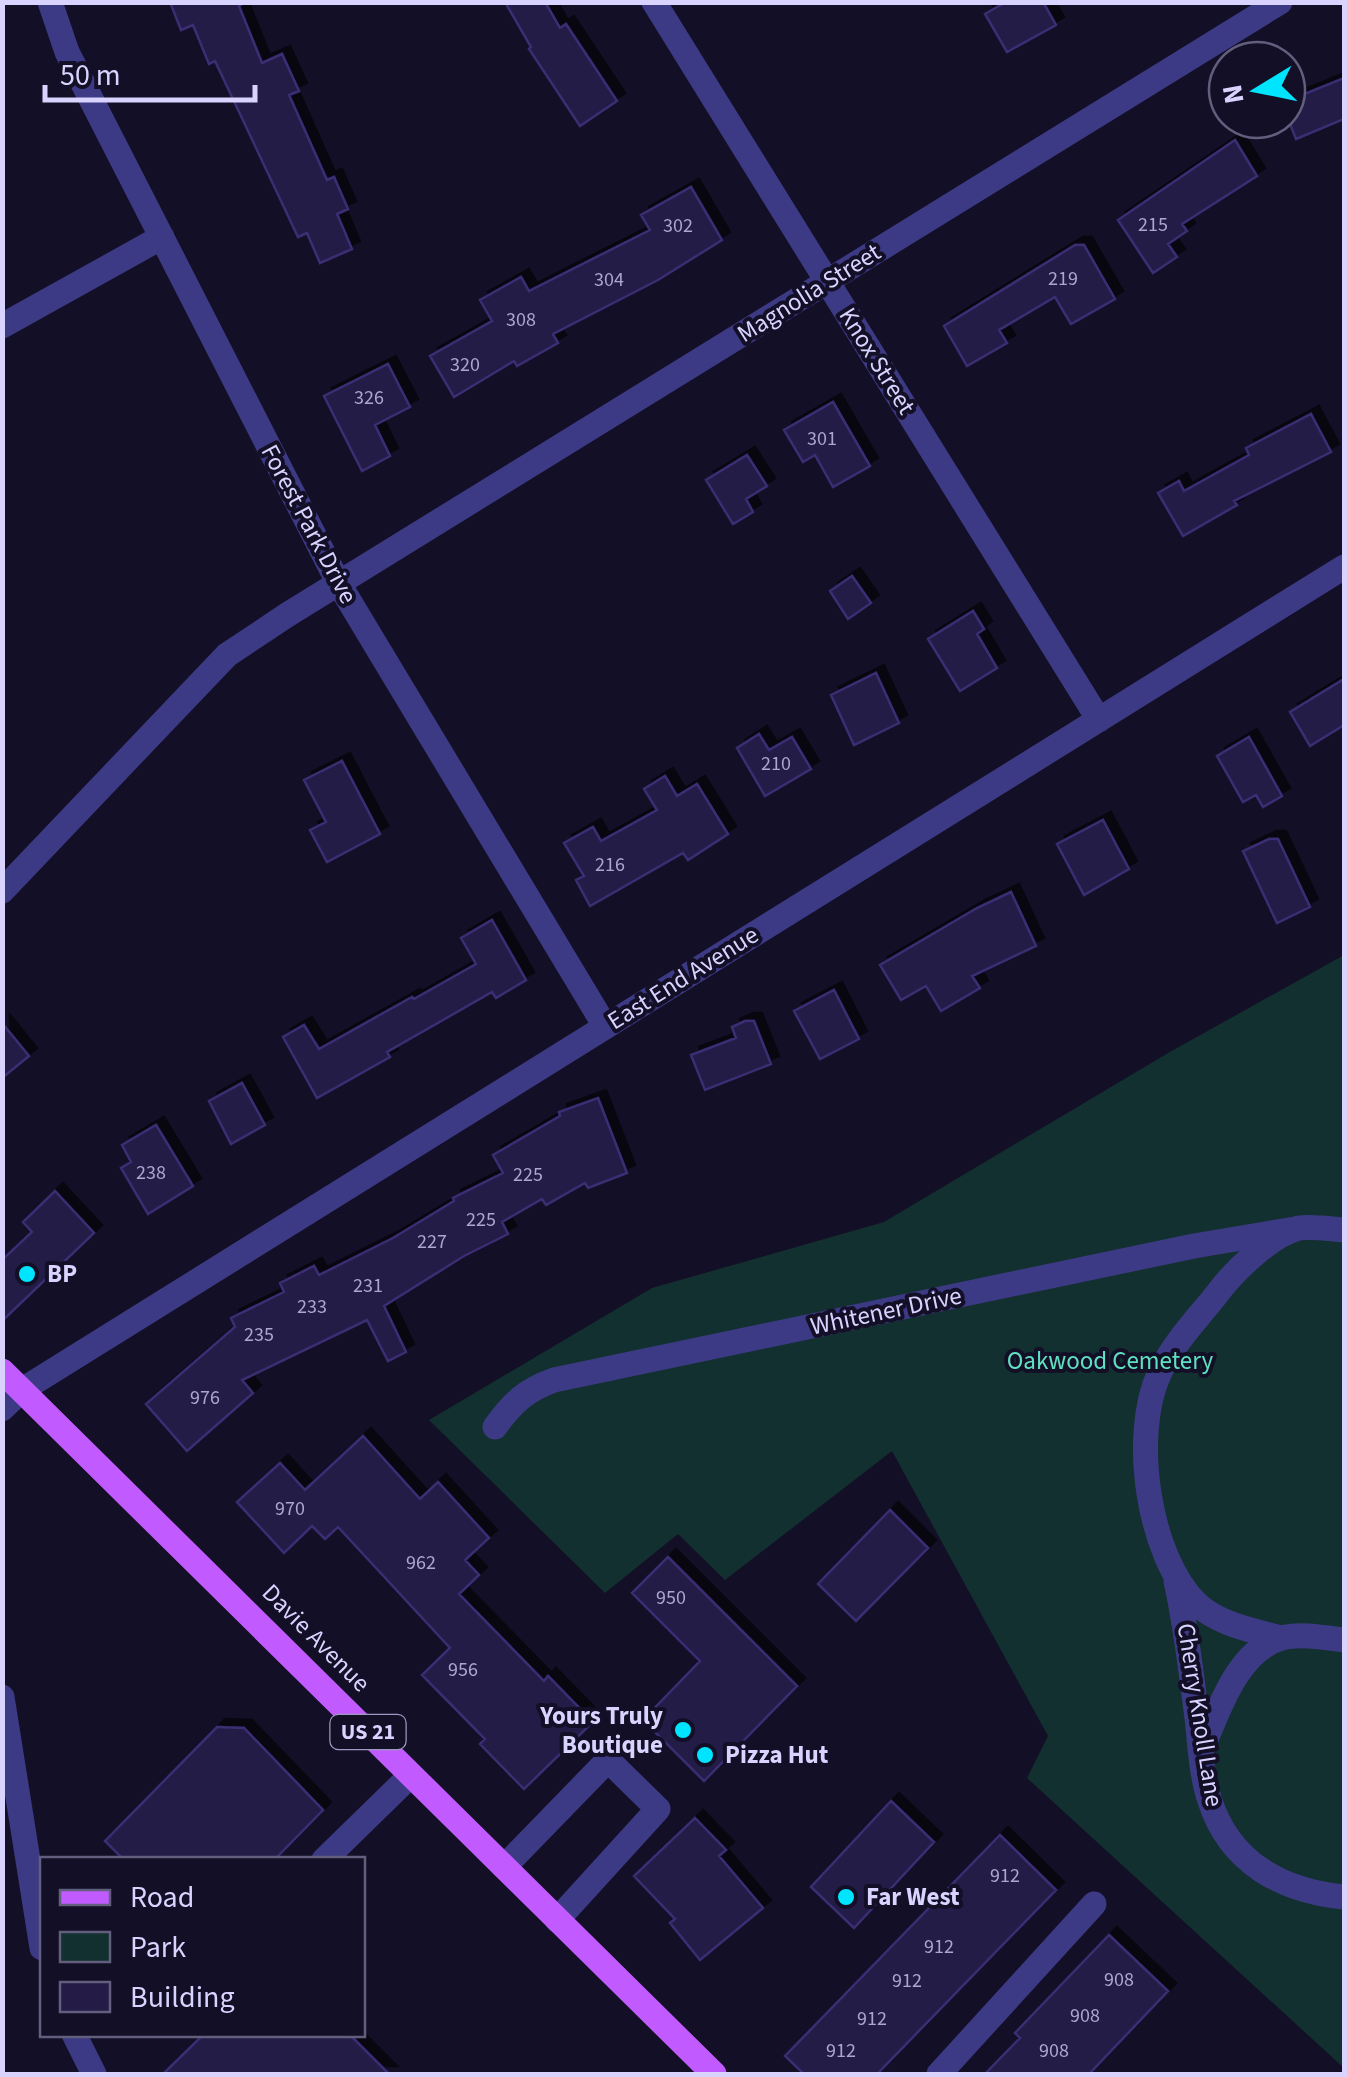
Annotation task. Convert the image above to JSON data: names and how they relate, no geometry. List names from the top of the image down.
{
  "streets": {
    "main road": ["Davie Avenue", "US 21"],
    "street": [
      "Magnolia Street",
      "Knox Street",
      "Forest Park Drive",
      "East End Avenue",
      "Whitener Drive",
      "Cherry Knoll Lane"
    ]
  },
  "crossings": [
    ["Magnolia Street", "Knox Street"],
    ["Magnolia Street", "Forest Park Drive"],
    ["Knox Street", "East End Avenue"],
    ["Forest Park Drive", "East End Avenue"],
    ["East End Avenue", "Davie Avenue"],
    ["Whitener Drive", "Cherry Knoll Lane"]
  ],
  "parks": ["Oakwood Cemetery"],
  "places": [
    "BP",
    "Yours Truly Boutique",
    "Pizza Hut",
    "Far West"
  ],
  "house_numbers": [
    "215",
    "302",
    "219",
    "304",
    "308",
    "320",
    "326",
    "301",
    "210",
    "216",
    "238",
    "225",
    "225",
    "227",
    "231",
    "233",
    "235",
    "976",
    "970",
    "962",
    "950",
    "956",
    "912",
    "912",
    "908",
    "912",
    "908",
    "912",
    "912",
    "908"
  ],
  "legend": ["Road", "Park", "Building"],
  "scale_bar": "50 m",
  "north": "left"
}
